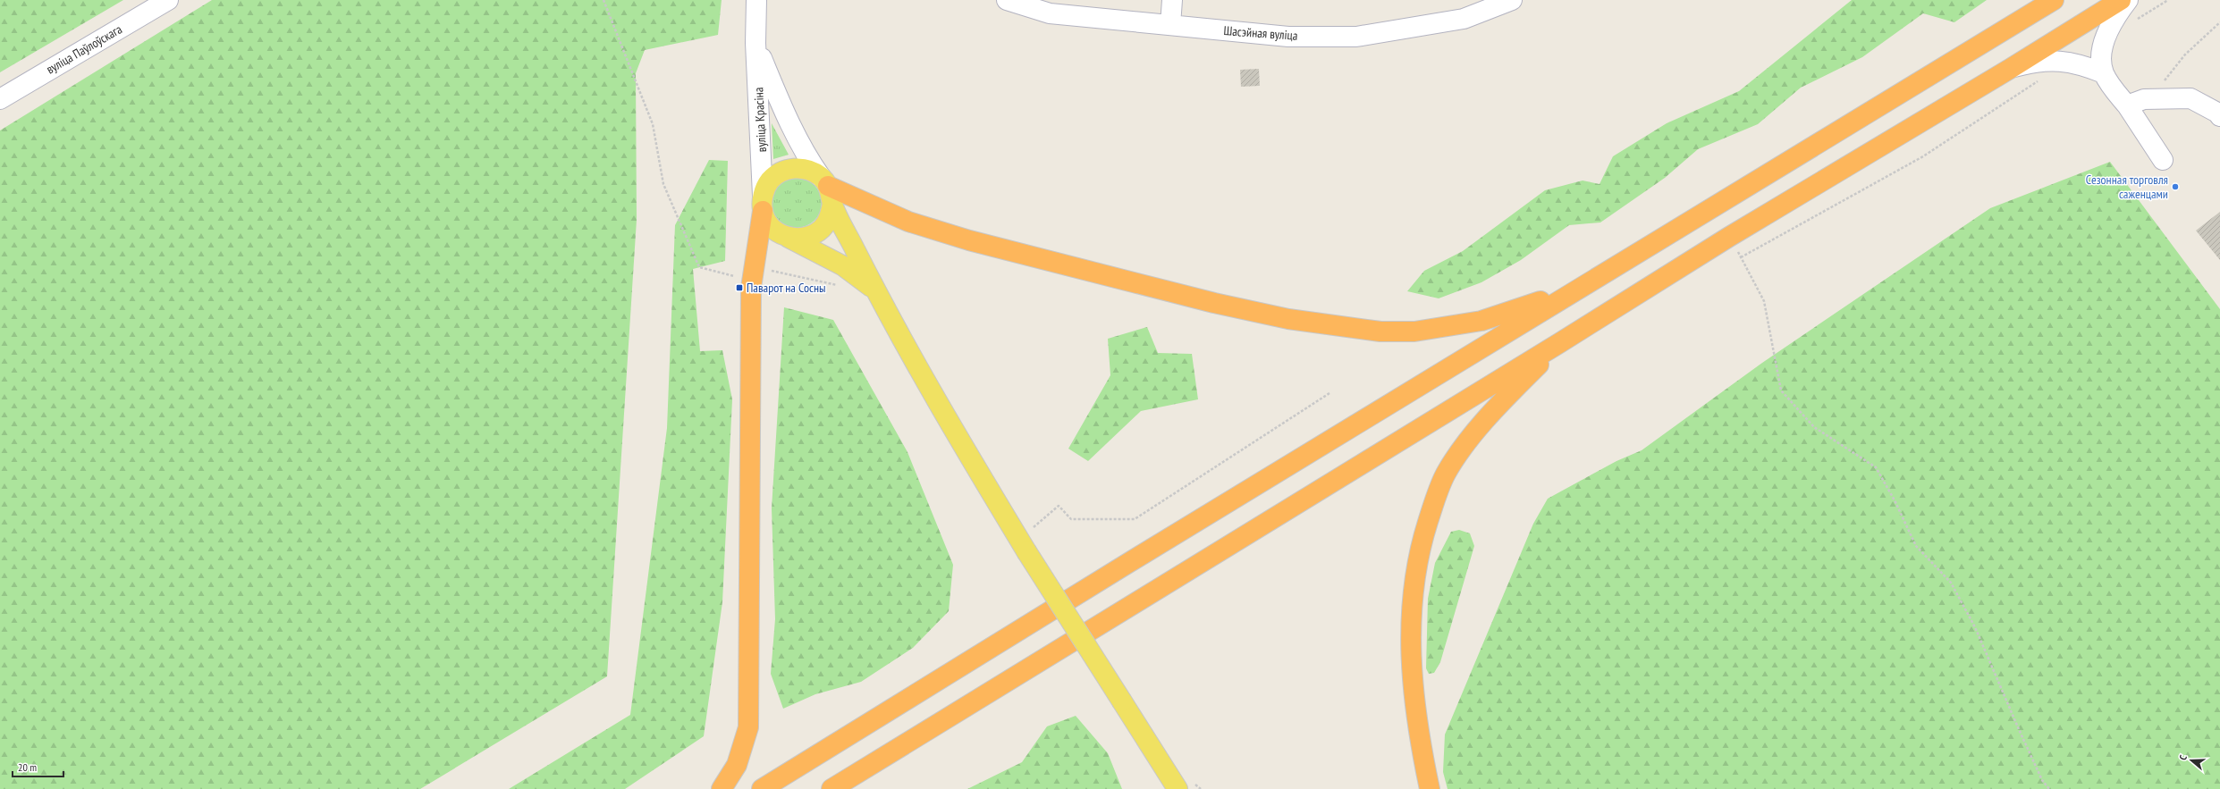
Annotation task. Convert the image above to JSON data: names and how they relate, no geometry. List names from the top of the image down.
{
  "streets": {
    "street": ["Шасэйная вуліца", "вуліца Паўлоўскага", "вуліца Красіна"]
  },
  "places": {
    "other": ["Сезонная торговля саженцами"],
    "transit": ["Паварот на Сосны"]
  },
  "scale_bar": "20 m",
  "north": "left"
}
